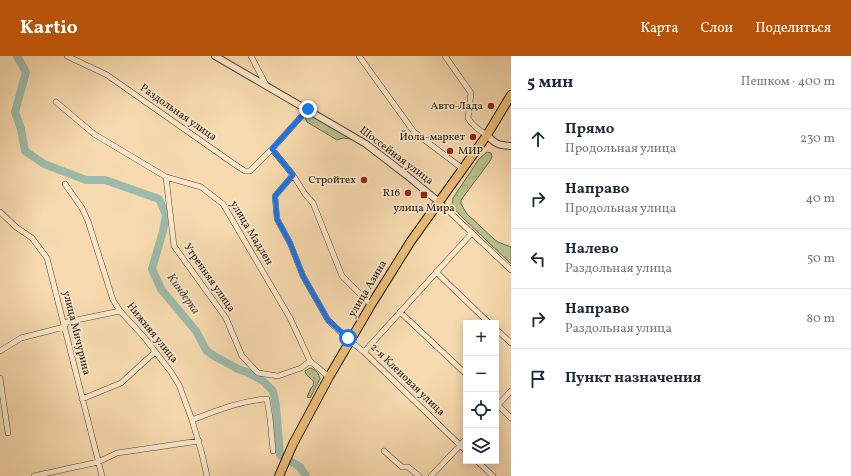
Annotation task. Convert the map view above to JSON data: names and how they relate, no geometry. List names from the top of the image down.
{
  "streets": {
    "main road": ["улица Азина"],
    "street": [
      "Раздольная улица",
      "Шоссейная улица",
      "улица Мадлен",
      "Утренняя улица",
      "улица Мичурина",
      "Нижняя улица",
      "2-я Кленовая улица"
    ]
  },
  "crossings": [
    ["Раздольная улица", "Шоссейная улица"],
    ["Шоссейная улица", "улица Азина"],
    ["улица Мадлен", "Утренняя улица"],
    ["улица Мадлен", "улица Азина"],
    ["улица Азина", "2-я Кленовая улица"]
  ],
  "water": ["Киндерка"],
  "places": {
    "other": [
      "Авто-Лада",
      "Йола-маркет",
      "МИР",
      "Стройтех",
      "R16"
    ],
    "transit": ["улица Мира"]
  },
  "page": {
    "header": "Kartio",
    "nav": ["Карта", "Слои", "Поделиться"],
    "heading": ["5 мин", "Пешком · 400 m"],
    "list": [
      ["Прямо", "Продольная улица", "230 m"],
      ["Направо", "Продольная улица", "40 m"],
      ["Налево", "Раздольная улица", "50 m"],
      ["Направо", "Раздольная улица", "80 m"],
      "Пункт назначения"
    ],
    "map_buttons": ["+", "−"]
  }
}
